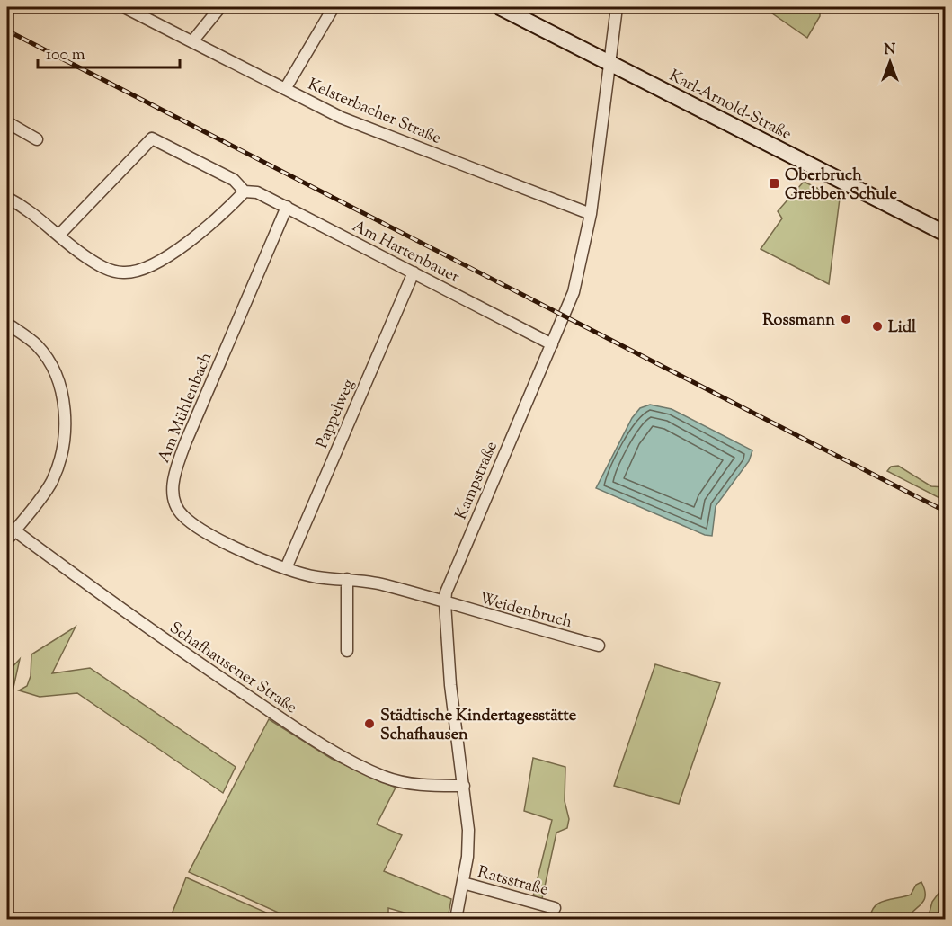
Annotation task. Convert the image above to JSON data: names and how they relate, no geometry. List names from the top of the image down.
{
  "streets": {
    "main road": ["Karl-Arnold-Straße"],
    "street": [
      "Kelsterbacher Straße",
      "Am Hartenbauer",
      "Am Mühlenbach",
      "Pappelweg",
      "Kampstraße",
      "Weidenbruch",
      "Schafhausener Straße",
      "Ratsstraße"
    ]
  },
  "crossings": [
    ["Karl-Arnold-Straße", "Kampstraße"],
    ["Kelsterbacher Straße", "Kampstraße"],
    ["Am Hartenbauer", "Am Mühlenbach"],
    ["Am Hartenbauer", "Pappelweg"],
    ["Am Hartenbauer", "Kampstraße"],
    ["Am Mühlenbach", "Pappelweg"],
    ["Am Mühlenbach", "Kampstraße"],
    ["Am Mühlenbach", "Weidenbruch"],
    ["Kampstraße", "Weidenbruch"],
    ["Kampstraße", "Schafhausener Straße"],
    ["Kampstraße", "Ratsstraße"]
  ],
  "places": {
    "transit": ["Oberbruch Grebben Schule"],
    "other": ["Rossmann", "Lidl", "Städtische Kindertagesstätte Schafhausen"]
  },
  "scale_bar": "100 m",
  "north": "top"
}
